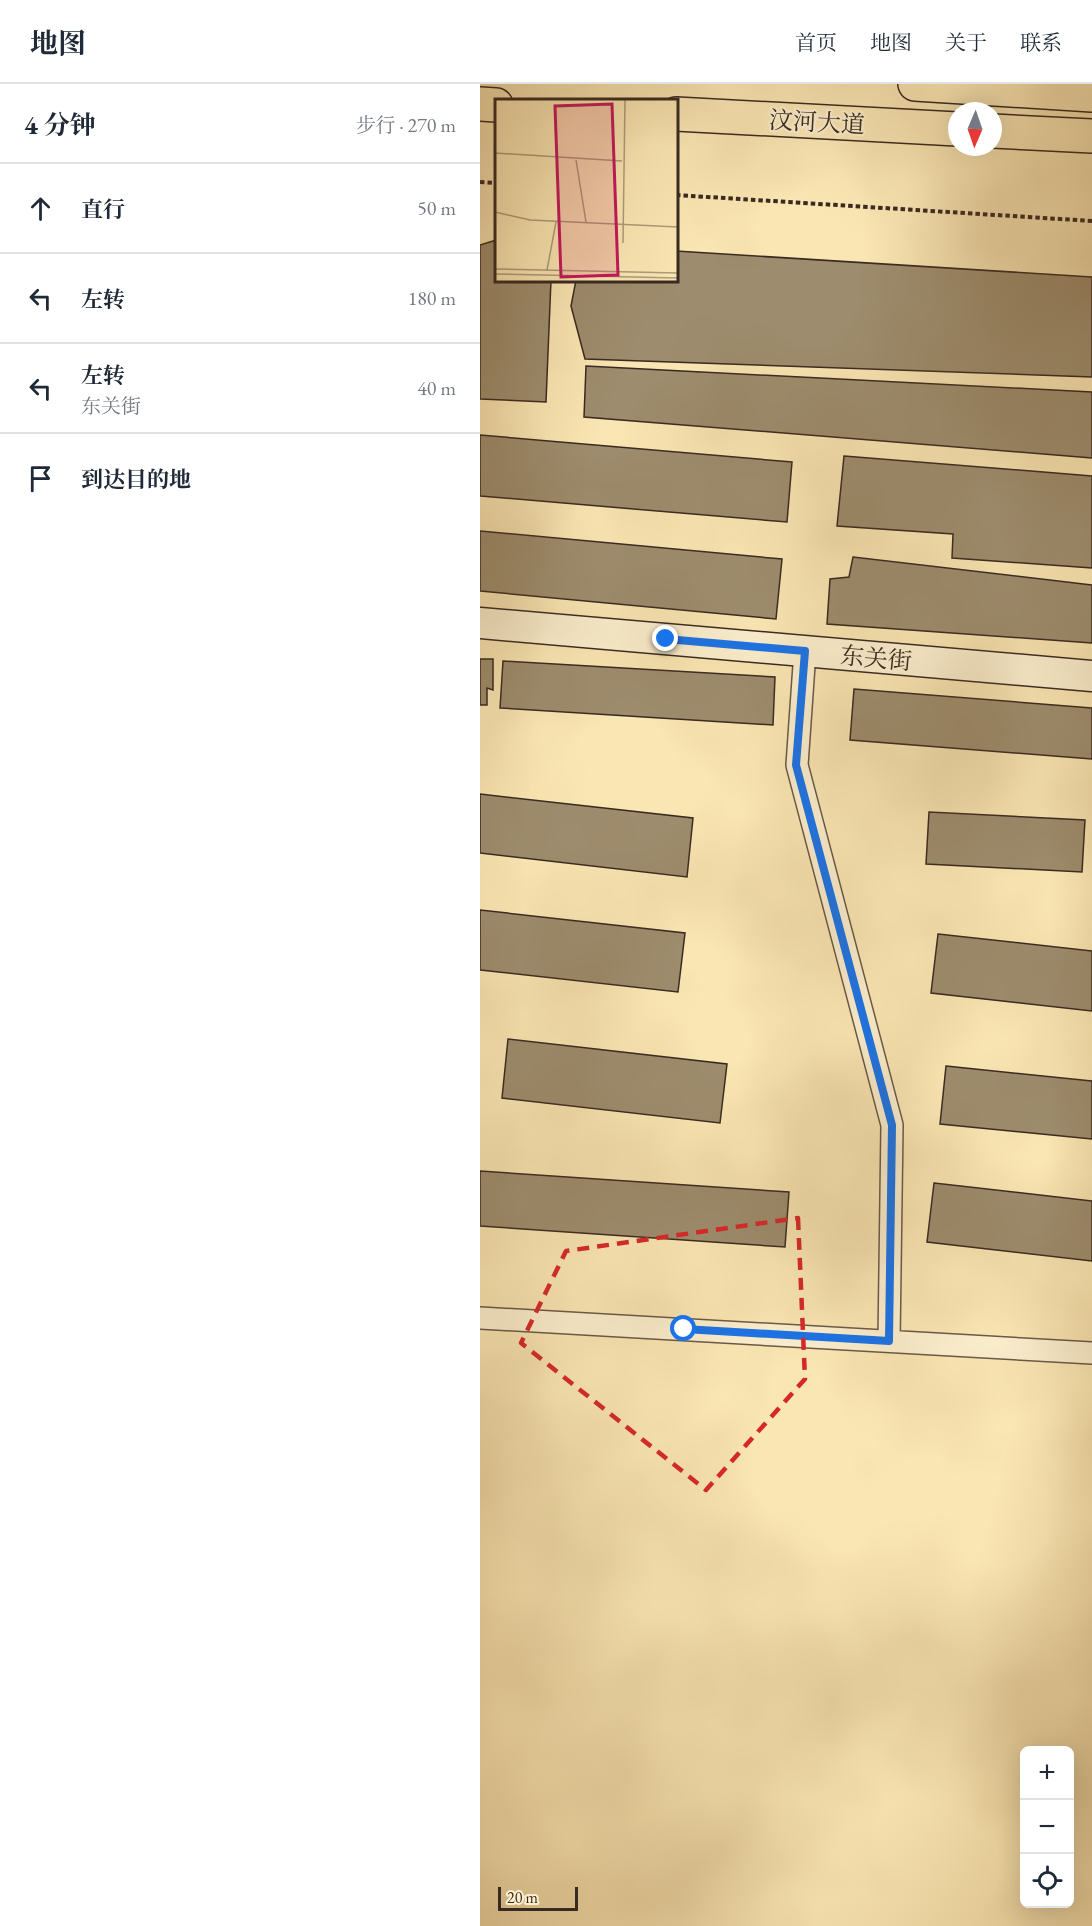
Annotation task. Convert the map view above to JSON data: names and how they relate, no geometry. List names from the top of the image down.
{
  "streets": {
    "highway": ["汶河大道"],
    "street": ["东关街"]
  },
  "scale_bar": "20 m",
  "north": "bottom",
  "page": {
    "header": "地图",
    "nav": [
      "首页",
      "地图",
      "关于",
      "联系"
    ],
    "heading": ["4 分钟", "步行 · 270 m"],
    "list": [
      ["直行", "50 m"],
      ["左转", "180 m"],
      ["左转", "东关街", "40 m"],
      "到达目的地"
    ],
    "map_buttons": ["+", "−"],
    "scale": "20 m"
  }
}
